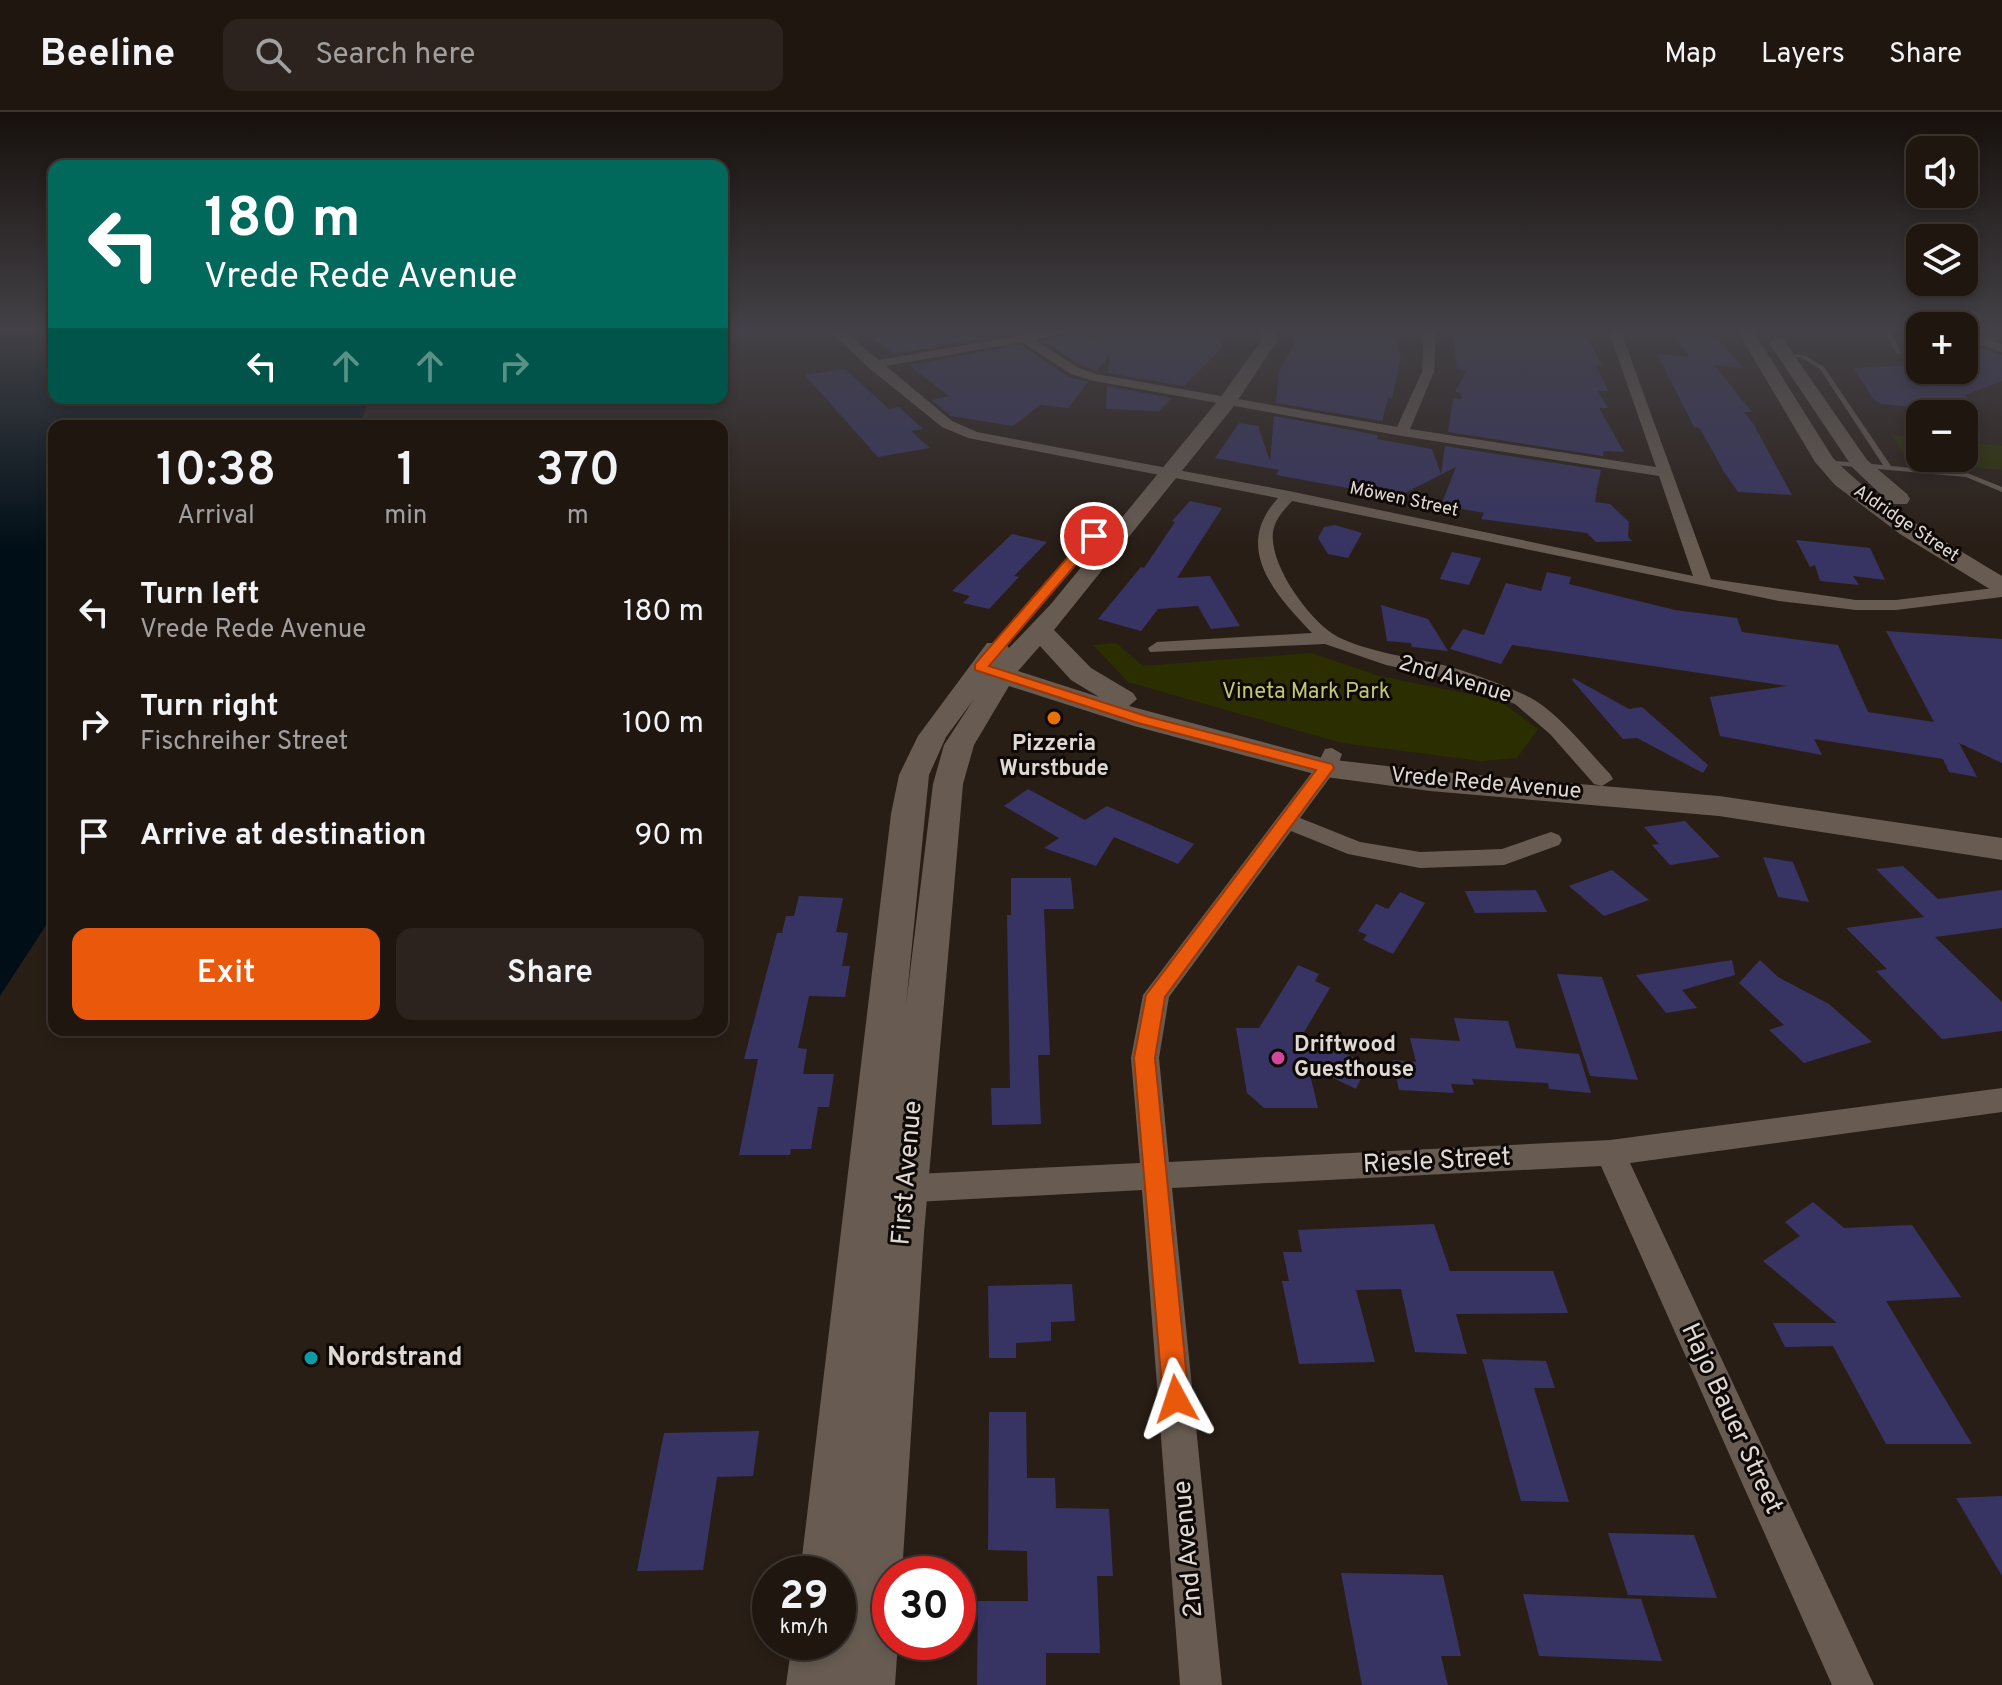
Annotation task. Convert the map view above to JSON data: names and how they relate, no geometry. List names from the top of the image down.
{
  "streets": {
    "street": [
      "Möwen Street",
      "Aldridge Street",
      "2nd Avenue",
      "Vrede Rede Avenue",
      "Riesle Street",
      "First Avenue",
      "Hajo Bauer Street"
    ]
  },
  "crossings": [
    ["Möwen Street", "2nd Avenue"],
    ["2nd Avenue", "Vrede Rede Avenue"],
    ["2nd Avenue", "Riesle Street"],
    ["Vrede Rede Avenue", "First Avenue"],
    ["Riesle Street", "First Avenue"],
    ["Riesle Street", "Hajo Bauer Street"]
  ],
  "parks": ["Vineta Mark Park"],
  "places": ["Pizzeria Wurstbude", "Driftwood Guesthouse", "Nordstrand"],
  "page": {
    "header": "Beeline",
    "search": "Search here",
    "nav": ["Map", "Layers", "Share"],
    "map_buttons": ["+", "−"],
    "turn": ["180 m", "Vrede Rede Avenue"],
    "eta": [
      "10:38",
      "Arrival",
      "1",
      "min",
      "370",
      "m"
    ],
    "list": [
      {
        "name": "Turn left",
        "note": "Vrede Rede Avenue",
        "value": "180 m"
      },
      {
        "name": "Turn right",
        "note": "Fischreiher Street",
        "value": "100 m"
      },
      {
        "name": "Arrive at destination",
        "value": "90 m"
      }
    ],
    "buttons": ["Exit", "Share"],
    "speed": "29 km/h",
    "limit": "30"
  }
}
